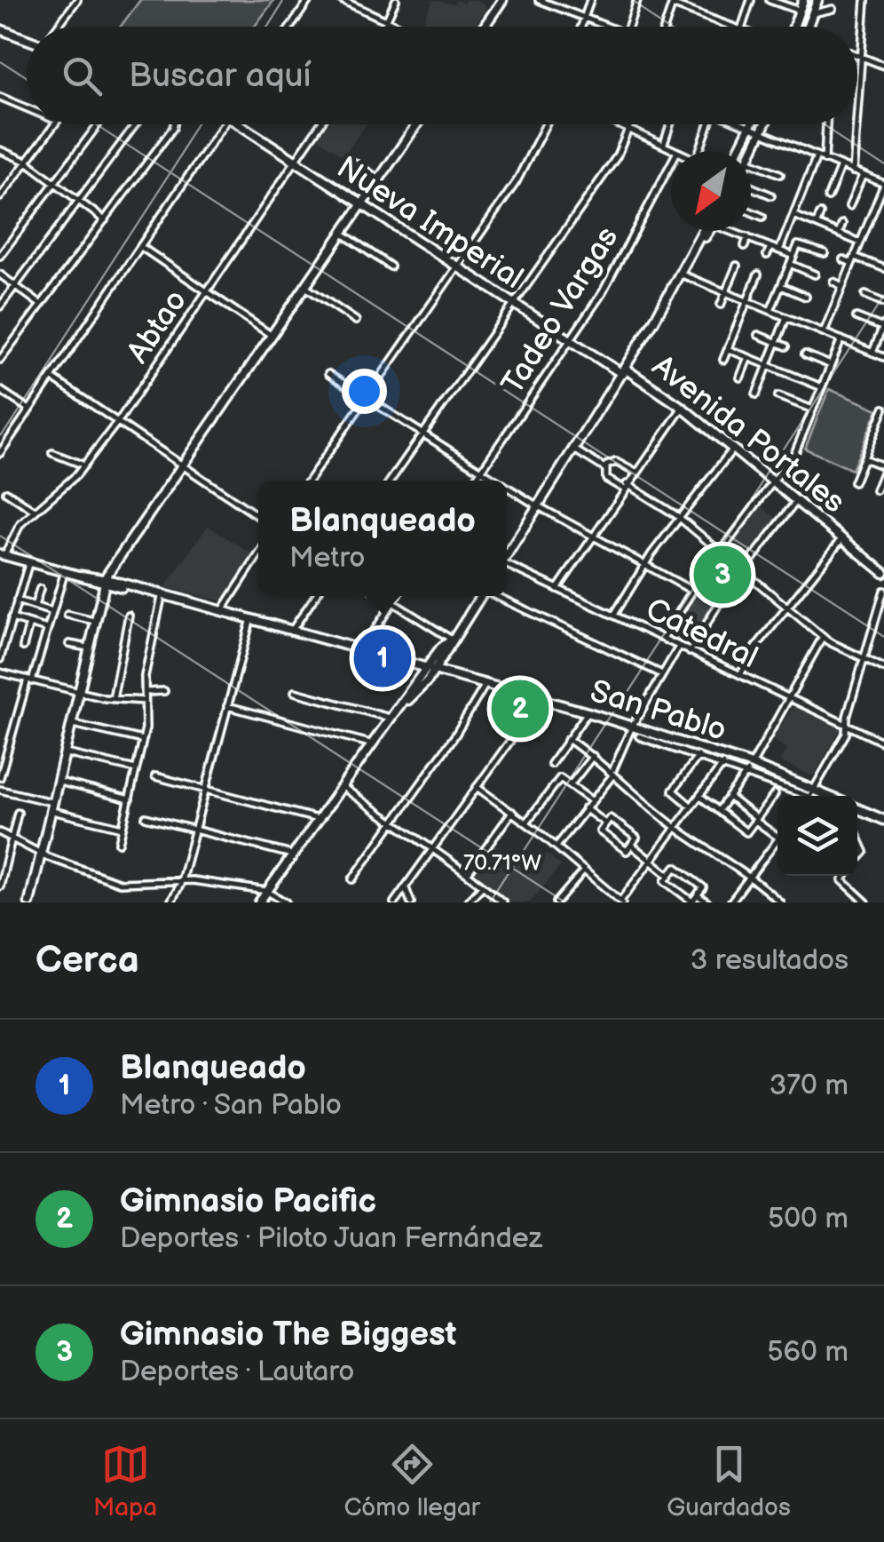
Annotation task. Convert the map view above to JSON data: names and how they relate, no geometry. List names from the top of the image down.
{
  "streets": {
    "main road": ["Nueva Imperial", "Avenida Portales", "San Pablo"],
    "street": ["Tadeo Vargas", "Abtao", "Catedral"]
  },
  "crossings": [
    ["Nueva Imperial", "Tadeo Vargas"],
    ["Nueva Imperial", "Abtao"],
    ["Nueva Imperial", "Avenida Portales"],
    ["Abtao", "San Pablo"]
  ],
  "north": "bottom left",
  "page": {
    "search": "Buscar aquí",
    "popup": ["Blanqueado", "Metro"],
    "pins": ["3", "1", "2"],
    "heading": ["Cerca", "3 resultados"],
    "list": [
      {
        "mark": "1",
        "name": "Blanqueado",
        "note": "Metro · San Pablo",
        "value": "370 m"
      },
      {
        "mark": "2",
        "name": "Gimnasio Pacific",
        "note": "Deportes · Piloto Juan Fernández",
        "value": "500 m"
      },
      {
        "mark": "3",
        "name": "Gimnasio The Biggest",
        "note": "Deportes · Lautaro",
        "value": "560 m"
      }
    ],
    "nav": ["Mapa", "Cómo llegar", "Guardados"]
  },
  "coordinates": ["70.71°W"]
}
